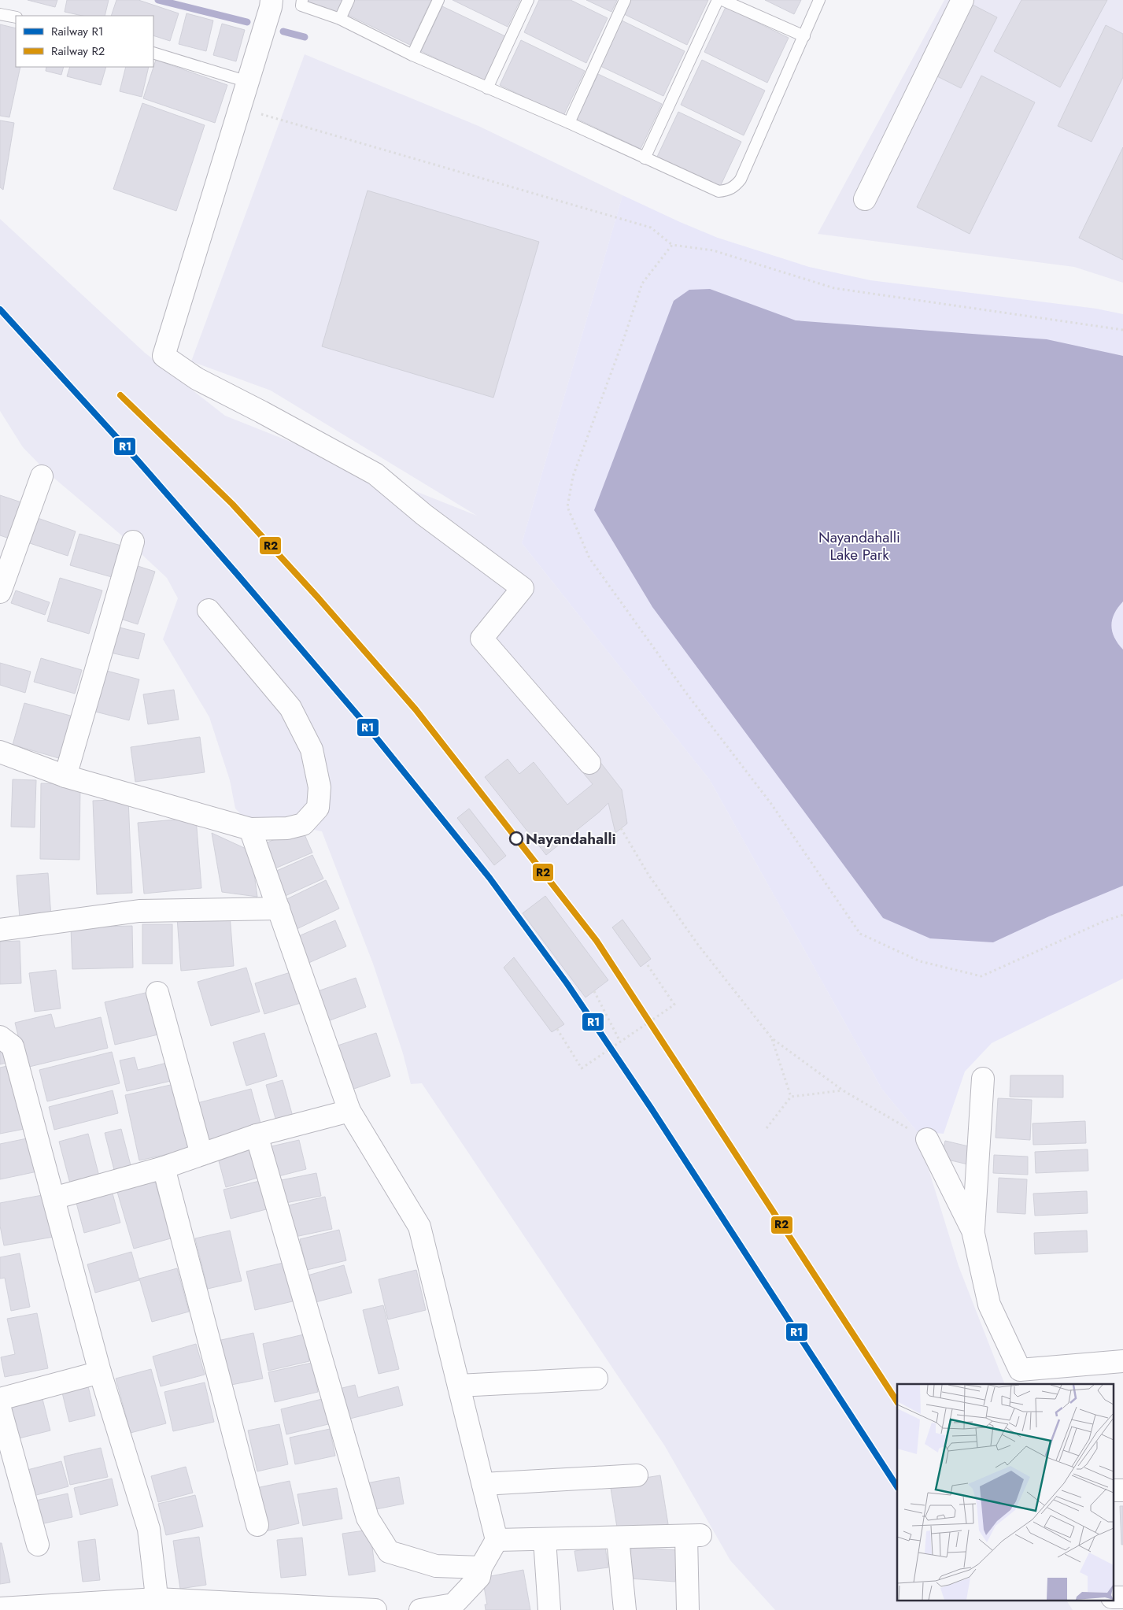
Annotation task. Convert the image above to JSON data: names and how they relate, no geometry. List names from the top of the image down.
{
  "parks": ["Nayandahalli Lake Park"],
  "places": ["Nayandahalli"],
  "lines": ["rail line R1", "rail line R2"],
  "legend": ["Railway R1", "Railway R2"]
}
